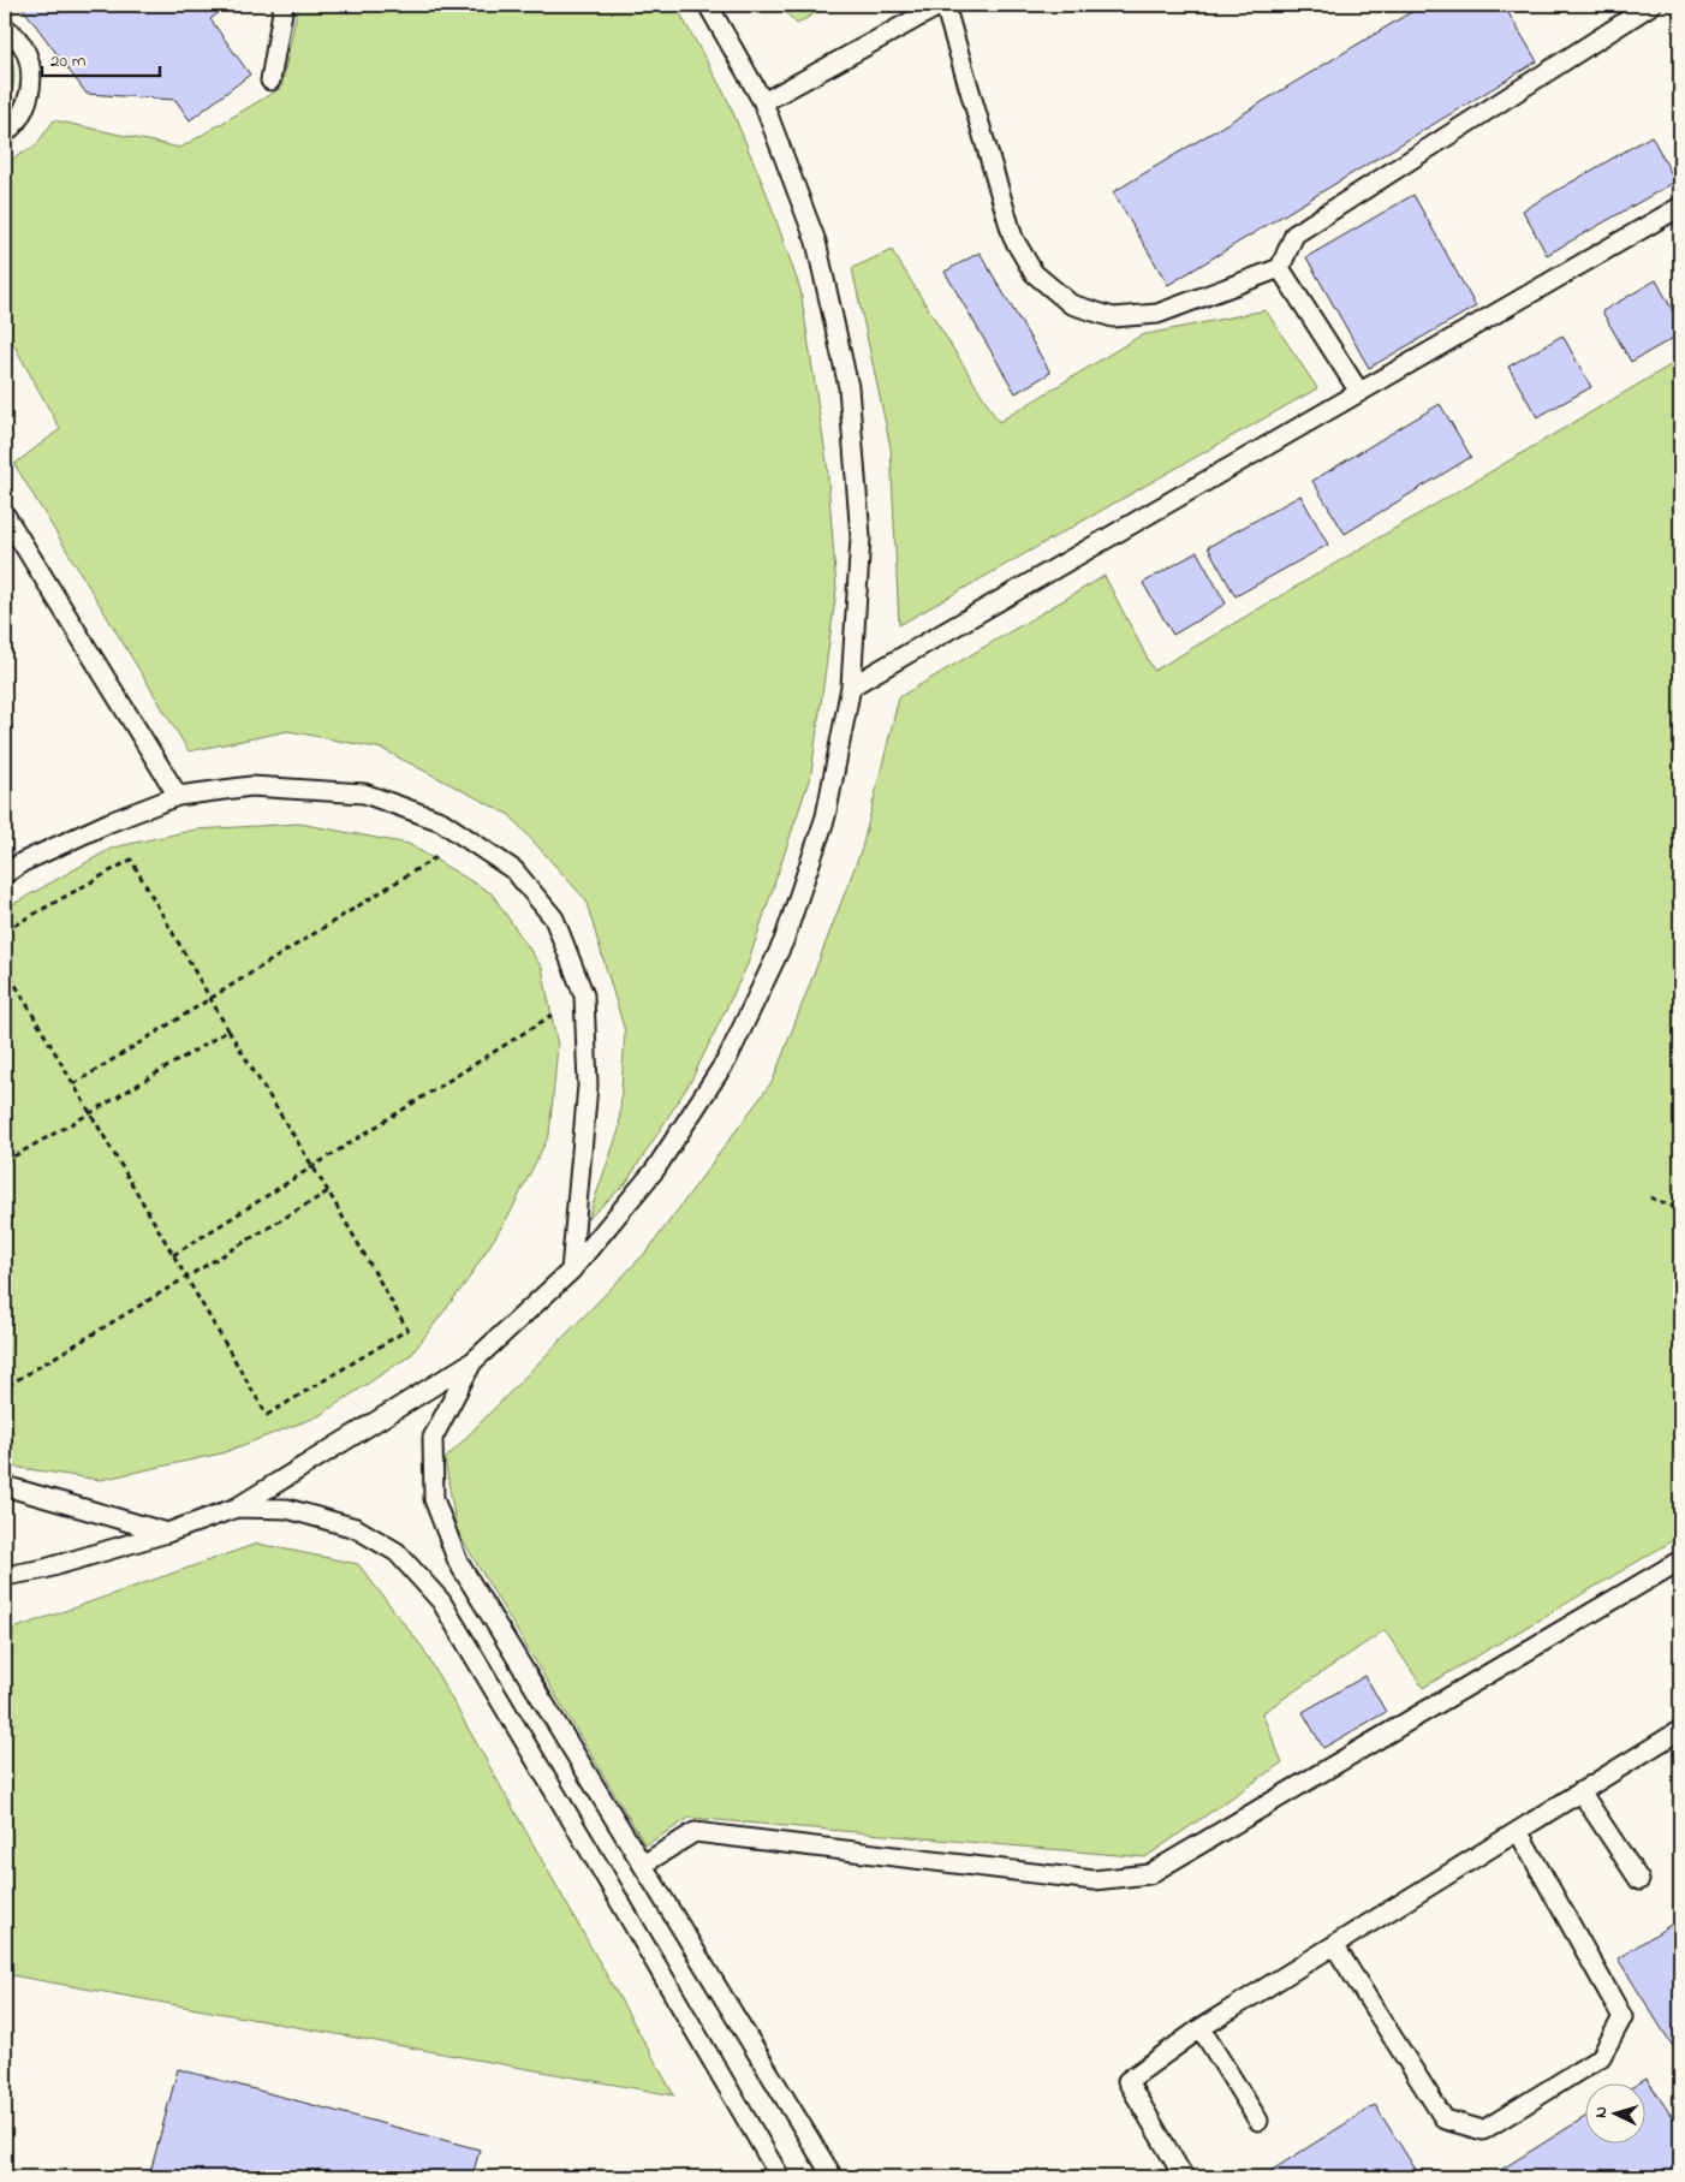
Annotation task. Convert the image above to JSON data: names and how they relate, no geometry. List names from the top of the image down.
{
  "scale_bar": "20 m",
  "north": "left"
}
